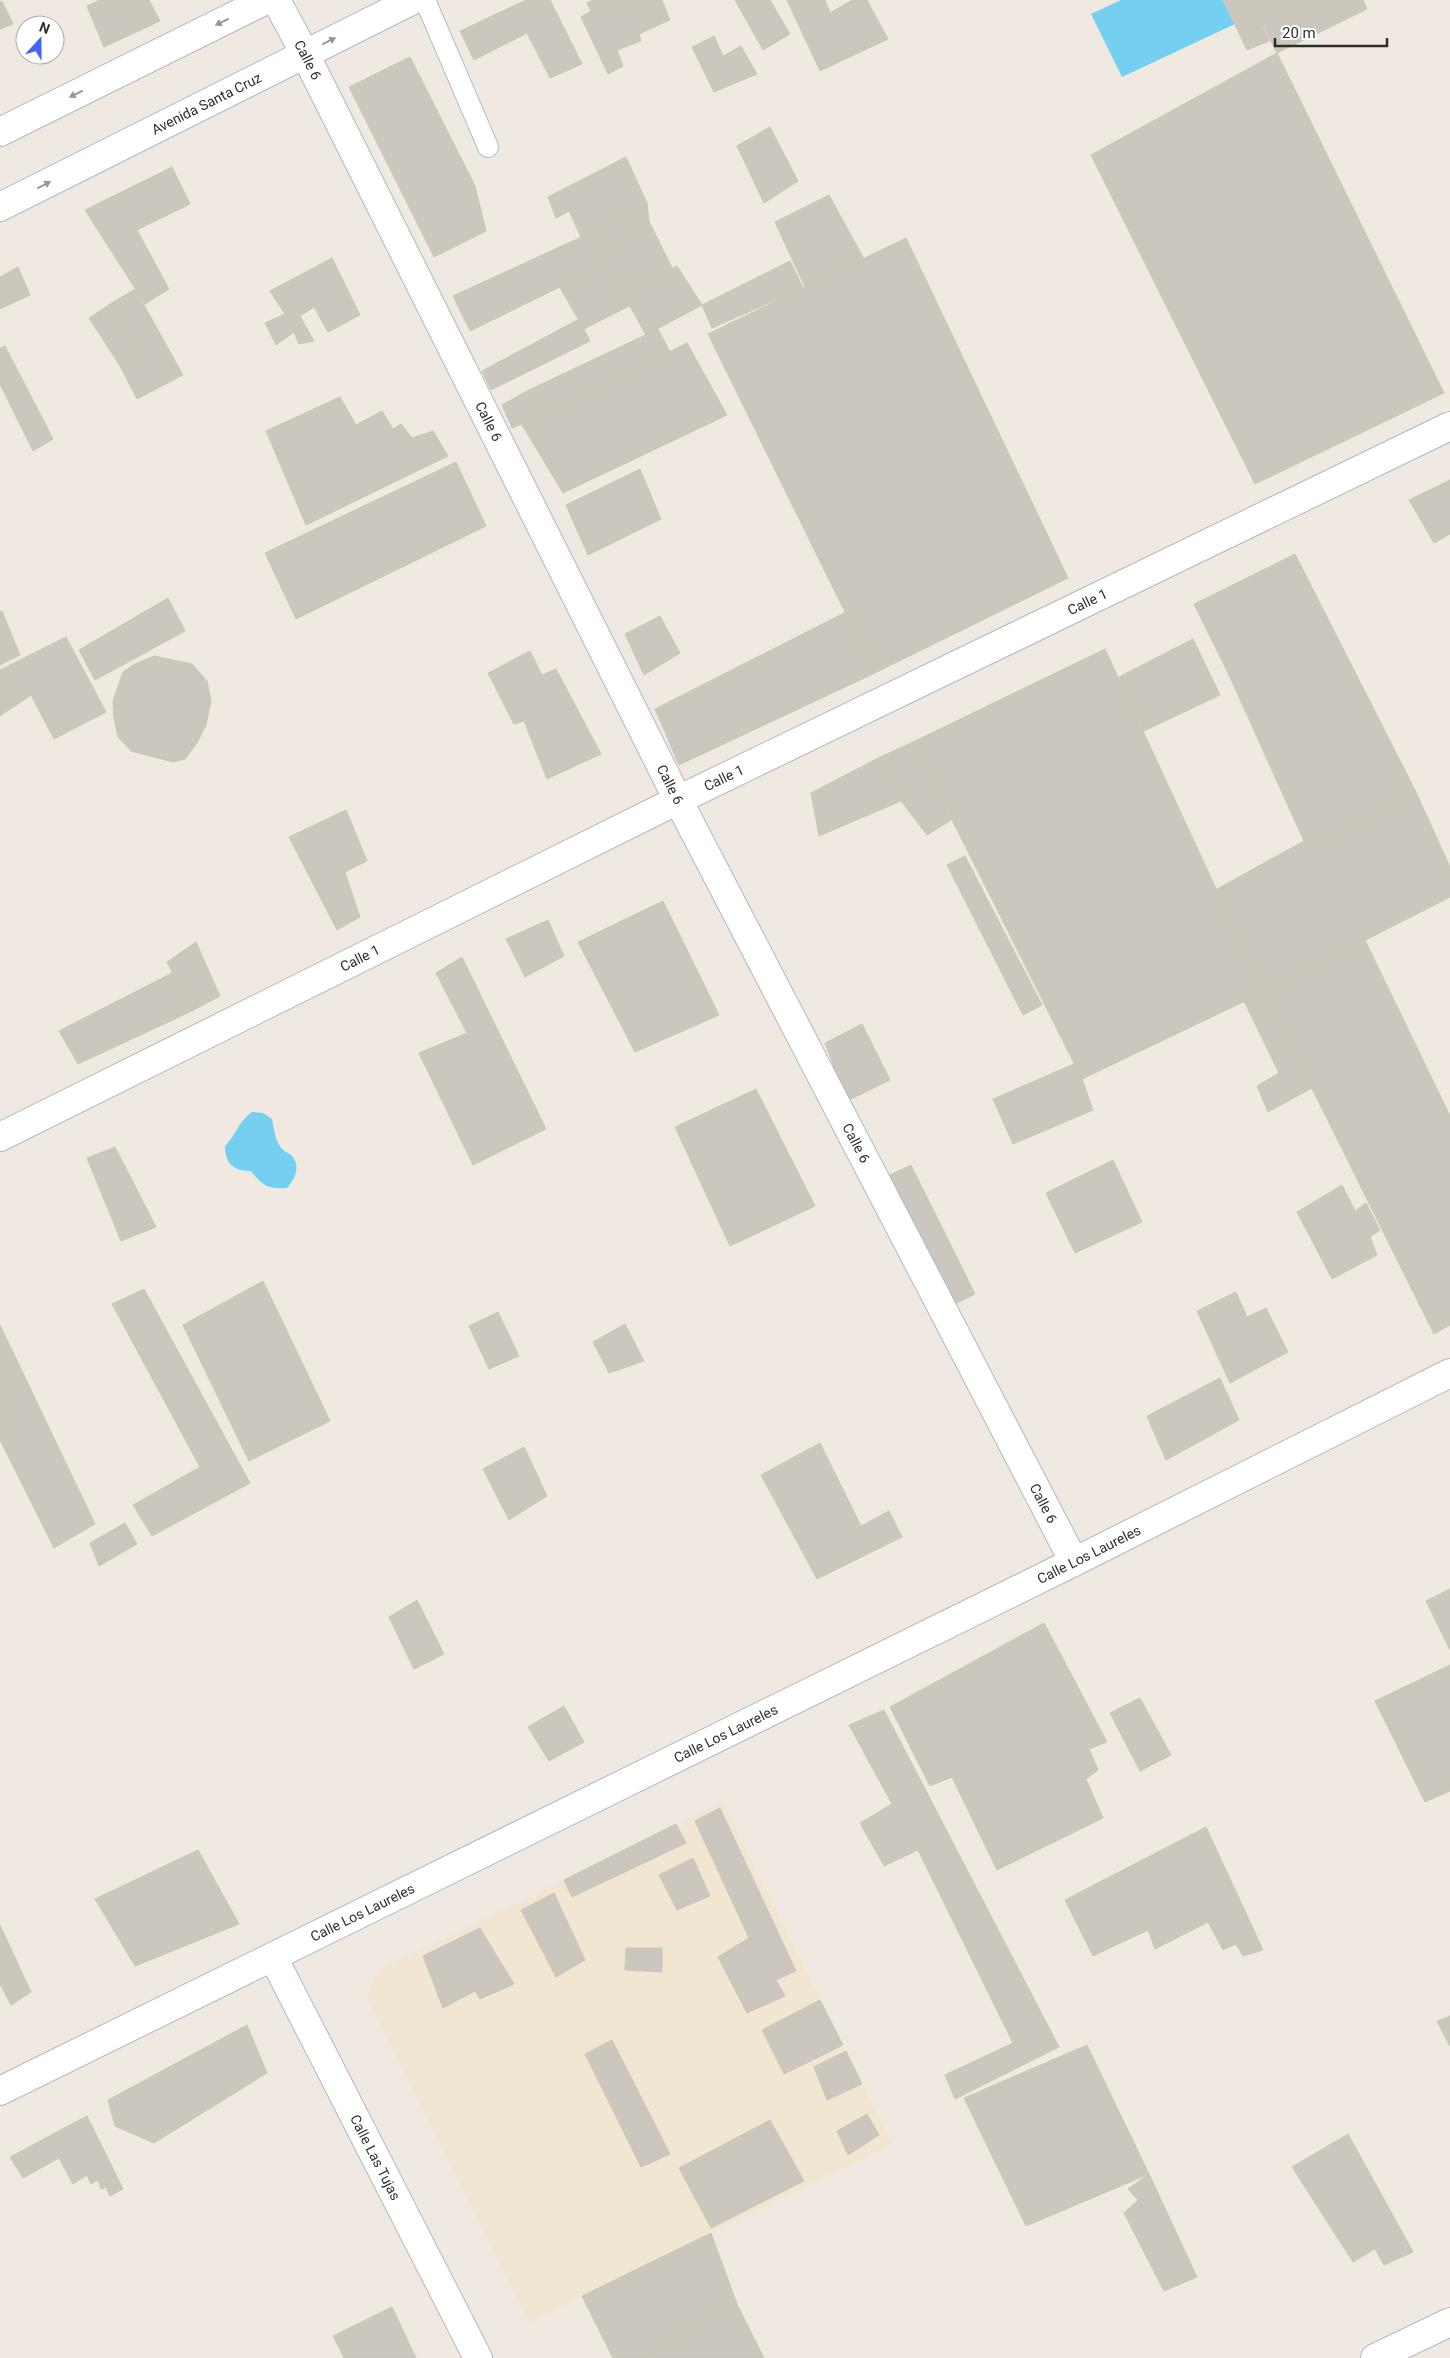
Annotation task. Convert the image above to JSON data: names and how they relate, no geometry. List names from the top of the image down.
{
  "streets": {
    "street": [
      "Calle 6",
      "Avenida Santa Cruz",
      "Calle 1",
      "Calle Los Laureles",
      "Calle Las Tujas"
    ]
  },
  "crossings": [
    ["Calle 6", "Avenida Santa Cruz"],
    ["Calle 6", "Calle 1"],
    ["Calle 6", "Calle Los Laureles"],
    ["Calle Los Laureles", "Calle Las Tujas"]
  ],
  "scale_bar": "20 m",
  "north": "top"
}
